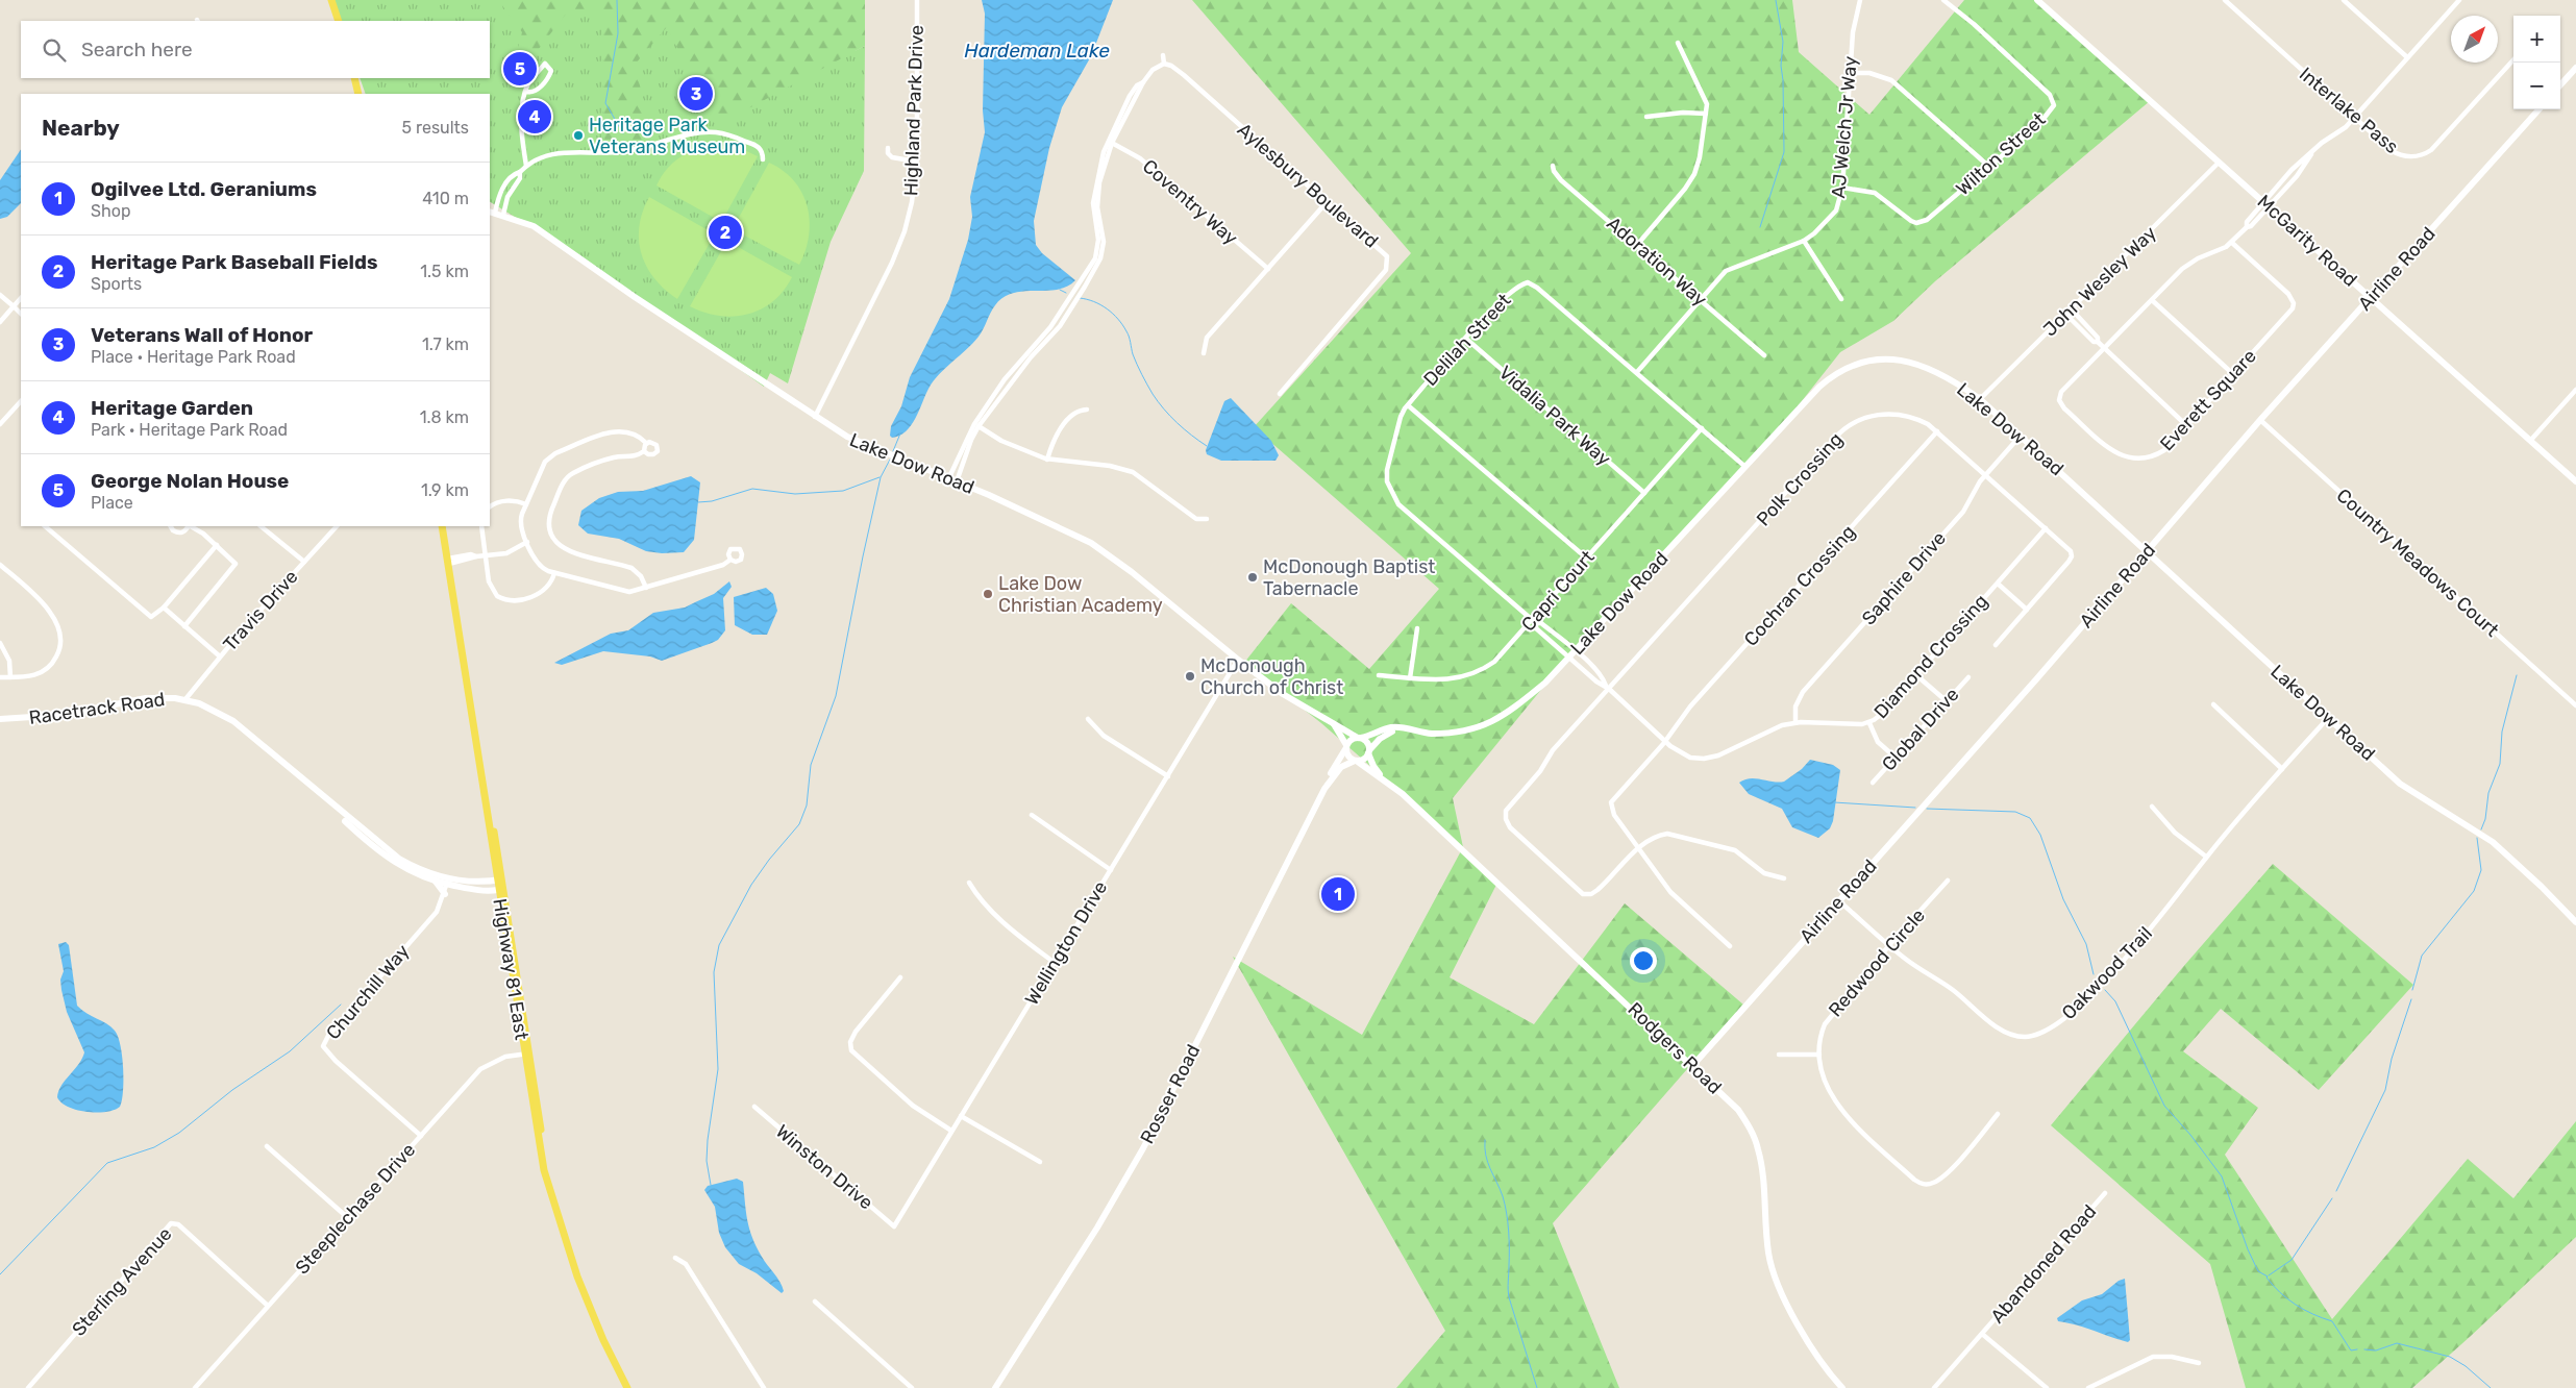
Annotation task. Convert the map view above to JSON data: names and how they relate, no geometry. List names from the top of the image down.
{
  "streets": {
    "main road": ["Highway 81 East"],
    "street": [
      "Highland Park Drive",
      "Interlake Pass",
      "AJ Welch Jr Way",
      "Wilton Street",
      "Aylesbury Boulevard",
      "Coventry Way",
      "McGarity Road",
      "Adoration Way",
      "Airline Road",
      "John Wesley Way",
      "Delilah Street",
      "Everett Square",
      "Vidalia Park Way",
      "Lake Dow Road",
      "Polk Crossing",
      "Country Meadows Court",
      "Saphire Drive",
      "Cochran Crossing",
      "Capri Court",
      "Travis Drive",
      "Diamond Crossing",
      "Racetrack Road",
      "Global Drive",
      "Wellington Drive",
      "Redwood Circle",
      "Oakwood Trail",
      "Churchill Way",
      "Rodgers Road",
      "Rosser Road",
      "Winston Drive",
      "Steeplechase Drive",
      "Abandoned Road",
      "Sterling Avenue"
    ]
  },
  "crossings": [
    ["Highland Park Drive", "Lake Dow Road"],
    ["AJ Welch Jr Way", "Wilton Street"],
    ["AJ Welch Jr Way", "Adoration Way"],
    ["AJ Welch Jr Way", "Delilah Street"],
    ["McGarity Road", "Airline Road"],
    ["McGarity Road", "John Wesley Way"],
    ["McGarity Road", "Everett Square"],
    ["Airline Road", "Lake Dow Road"],
    ["Airline Road", "Country Meadows Court"],
    ["Airline Road", "Oakwood Trail"],
    ["Airline Road", "Rodgers Road"],
    ["John Wesley Way", "Lake Dow Road"],
    ["Delilah Street", "Vidalia Park Way"],
    ["Delilah Street", "Lake Dow Road"],
    ["Delilah Street", "Capri Court"],
    ["Delilah Street", "Diamond Crossing"],
    ["Vidalia Park Way", "Capri Court"],
    ["Lake Dow Road", "Saphire Drive"],
    ["Lake Dow Road", "Diamond Crossing"],
    ["Lake Dow Road", "Wellington Drive"],
    ["Lake Dow Road", "Oakwood Trail"],
    ["Lake Dow Road", "Rodgers Road"],
    ["Lake Dow Road", "Rosser Road"],
    ["Polk Crossing", "Saphire Drive"],
    ["Polk Crossing", "Cochran Crossing"],
    ["Polk Crossing", "Diamond Crossing"],
    ["Saphire Drive", "Diamond Crossing"],
    ["Cochran Crossing", "Diamond Crossing"],
    ["Capri Court", "Diamond Crossing"],
    ["Travis Drive", "Racetrack Road"],
    ["Racetrack Road", "Highway 81 East"],
    ["Racetrack Road", "Churchill Way"],
    ["Wellington Drive", "Winston Drive"],
    ["Redwood Circle", "Oakwood Trail"],
    ["Highway 81 East", "Steeplechase Drive"],
    ["Churchill Way", "Steeplechase Drive"],
    ["Rodgers Road", "Rosser Road"],
    ["Steeplechase Drive", "Sterling Avenue"]
  ],
  "water": ["Hardeman Lake"],
  "places": [
    "Heritage Park Veterans Museum",
    "McDonough Baptist Tabernacle",
    "Lake Dow Christian Academy",
    "McDonough Church of Christ"
  ],
  "north": "top right",
  "page": {
    "map_buttons": ["+", "−"],
    "search": "Search here",
    "pins": [
      "5",
      "3",
      "4",
      "2",
      "1"
    ],
    "heading": ["Nearby", "5 results"],
    "list": [
      {
        "mark": "1",
        "name": "Ogilvee Ltd. Geraniums",
        "note": "Shop",
        "value": "410 m"
      },
      {
        "mark": "2",
        "name": "Heritage Park Baseball Fields",
        "note": "Sports",
        "value": "1.5 km"
      },
      {
        "mark": "3",
        "name": "Veterans Wall of Honor",
        "note": "Place · Heritage Park Road",
        "value": "1.7 km"
      },
      {
        "mark": "4",
        "name": "Heritage Garden",
        "note": "Park · Heritage Park Road",
        "value": "1.8 km"
      },
      {
        "mark": "5",
        "name": "George Nolan House",
        "note": "Place",
        "value": "1.9 km"
      }
    ]
  }
}
